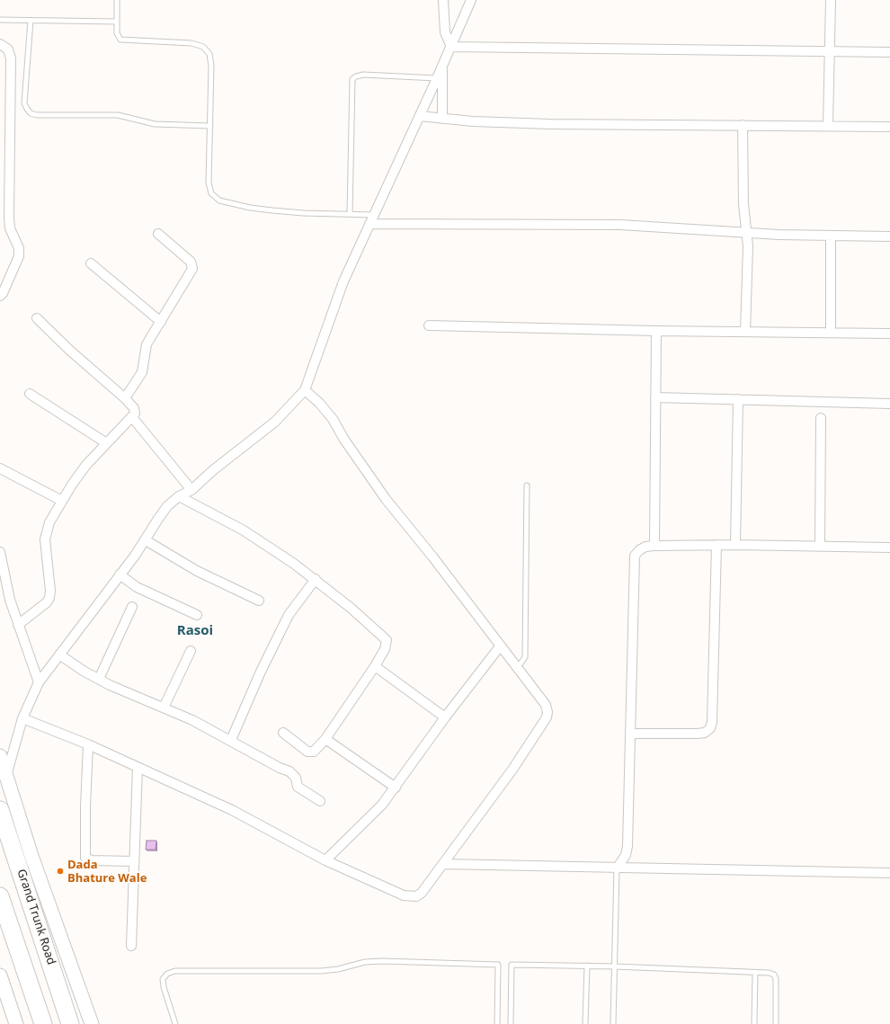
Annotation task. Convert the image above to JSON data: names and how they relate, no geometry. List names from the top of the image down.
{
  "streets": {
    "highway": ["Grand Trunk Road"]
  },
  "districts": ["Rasoi"],
  "places": ["Dada Bhature Wale"]
}
